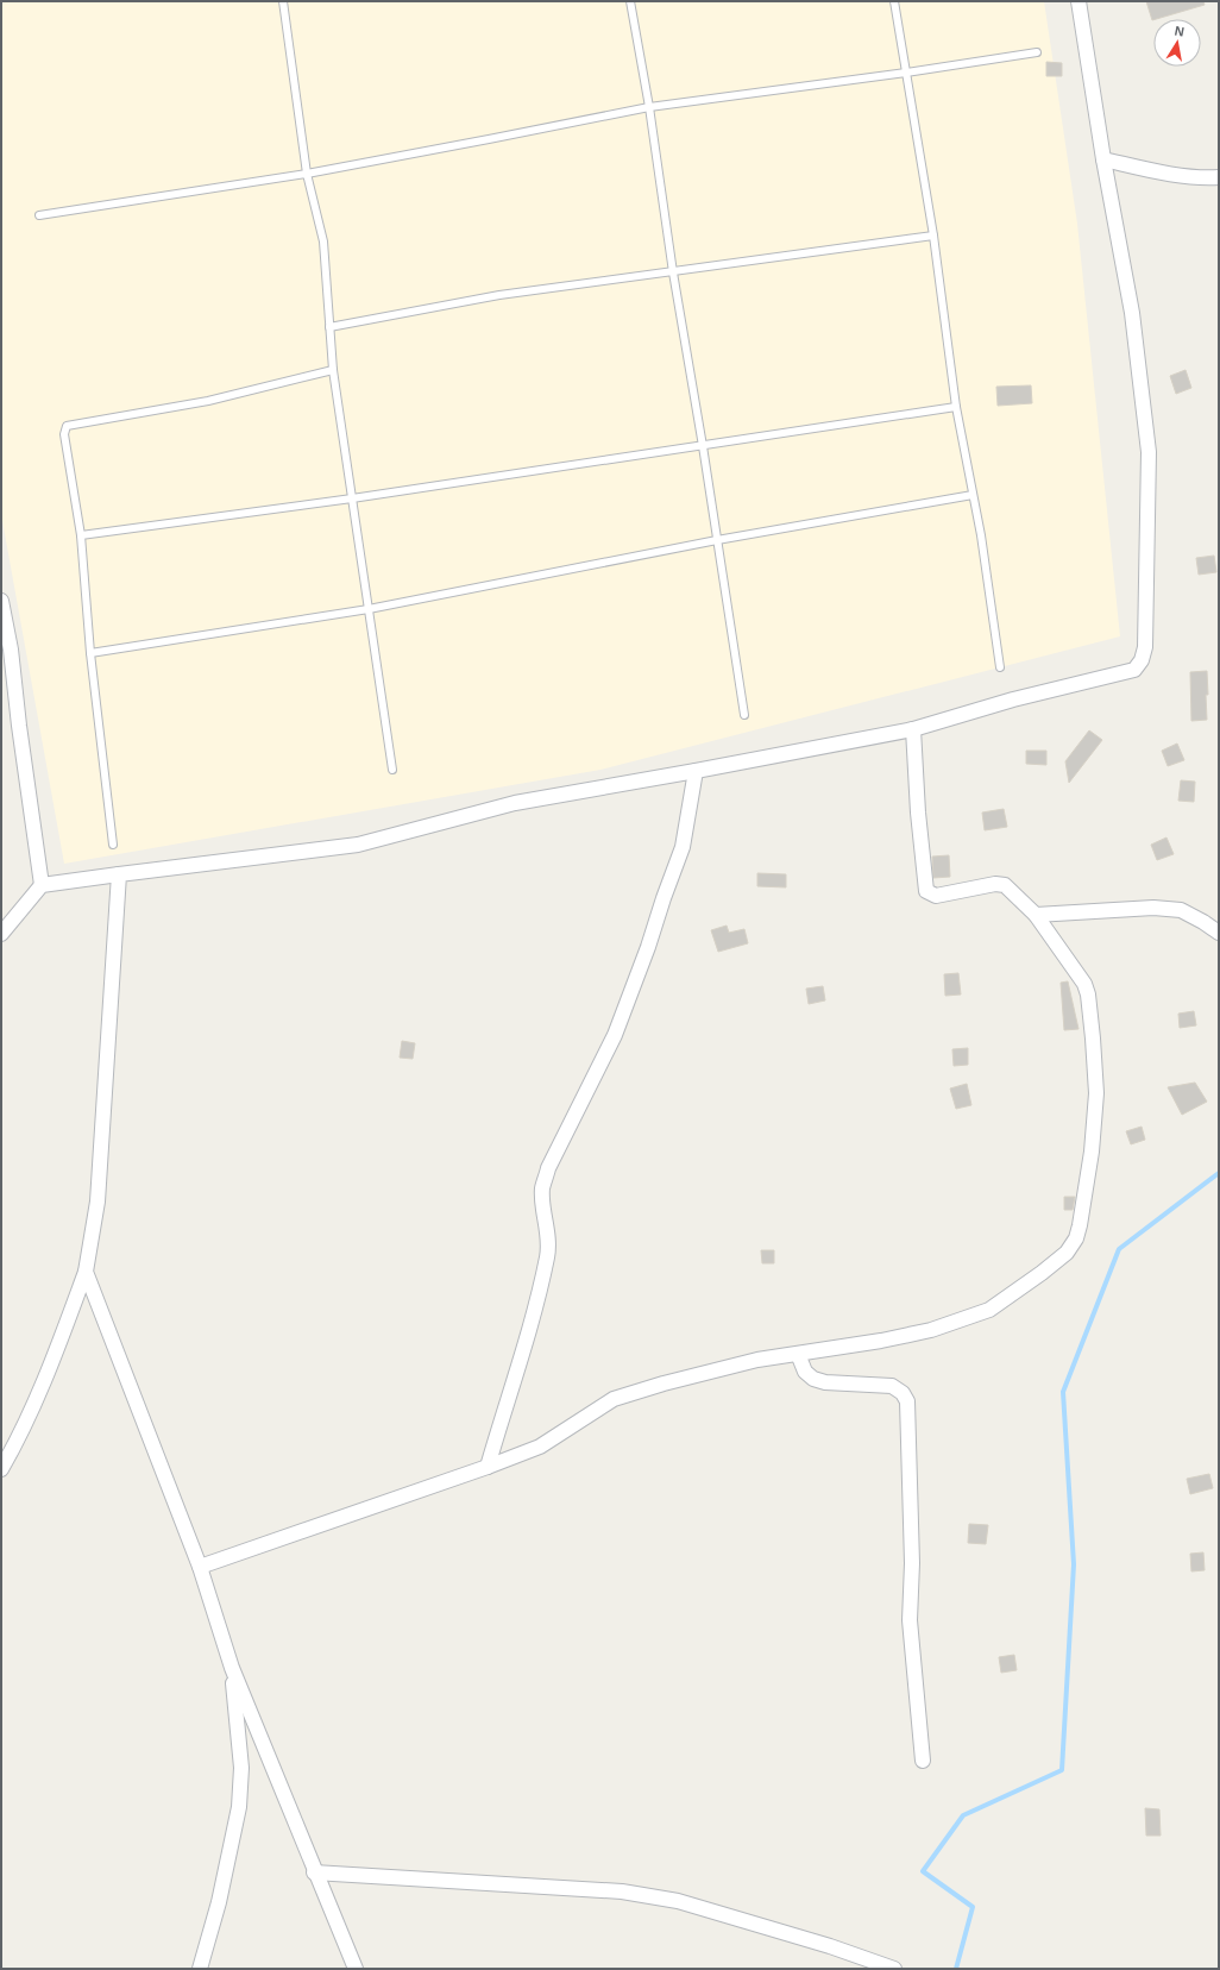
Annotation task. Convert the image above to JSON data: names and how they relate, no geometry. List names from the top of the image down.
{
  "north": "top"
}
